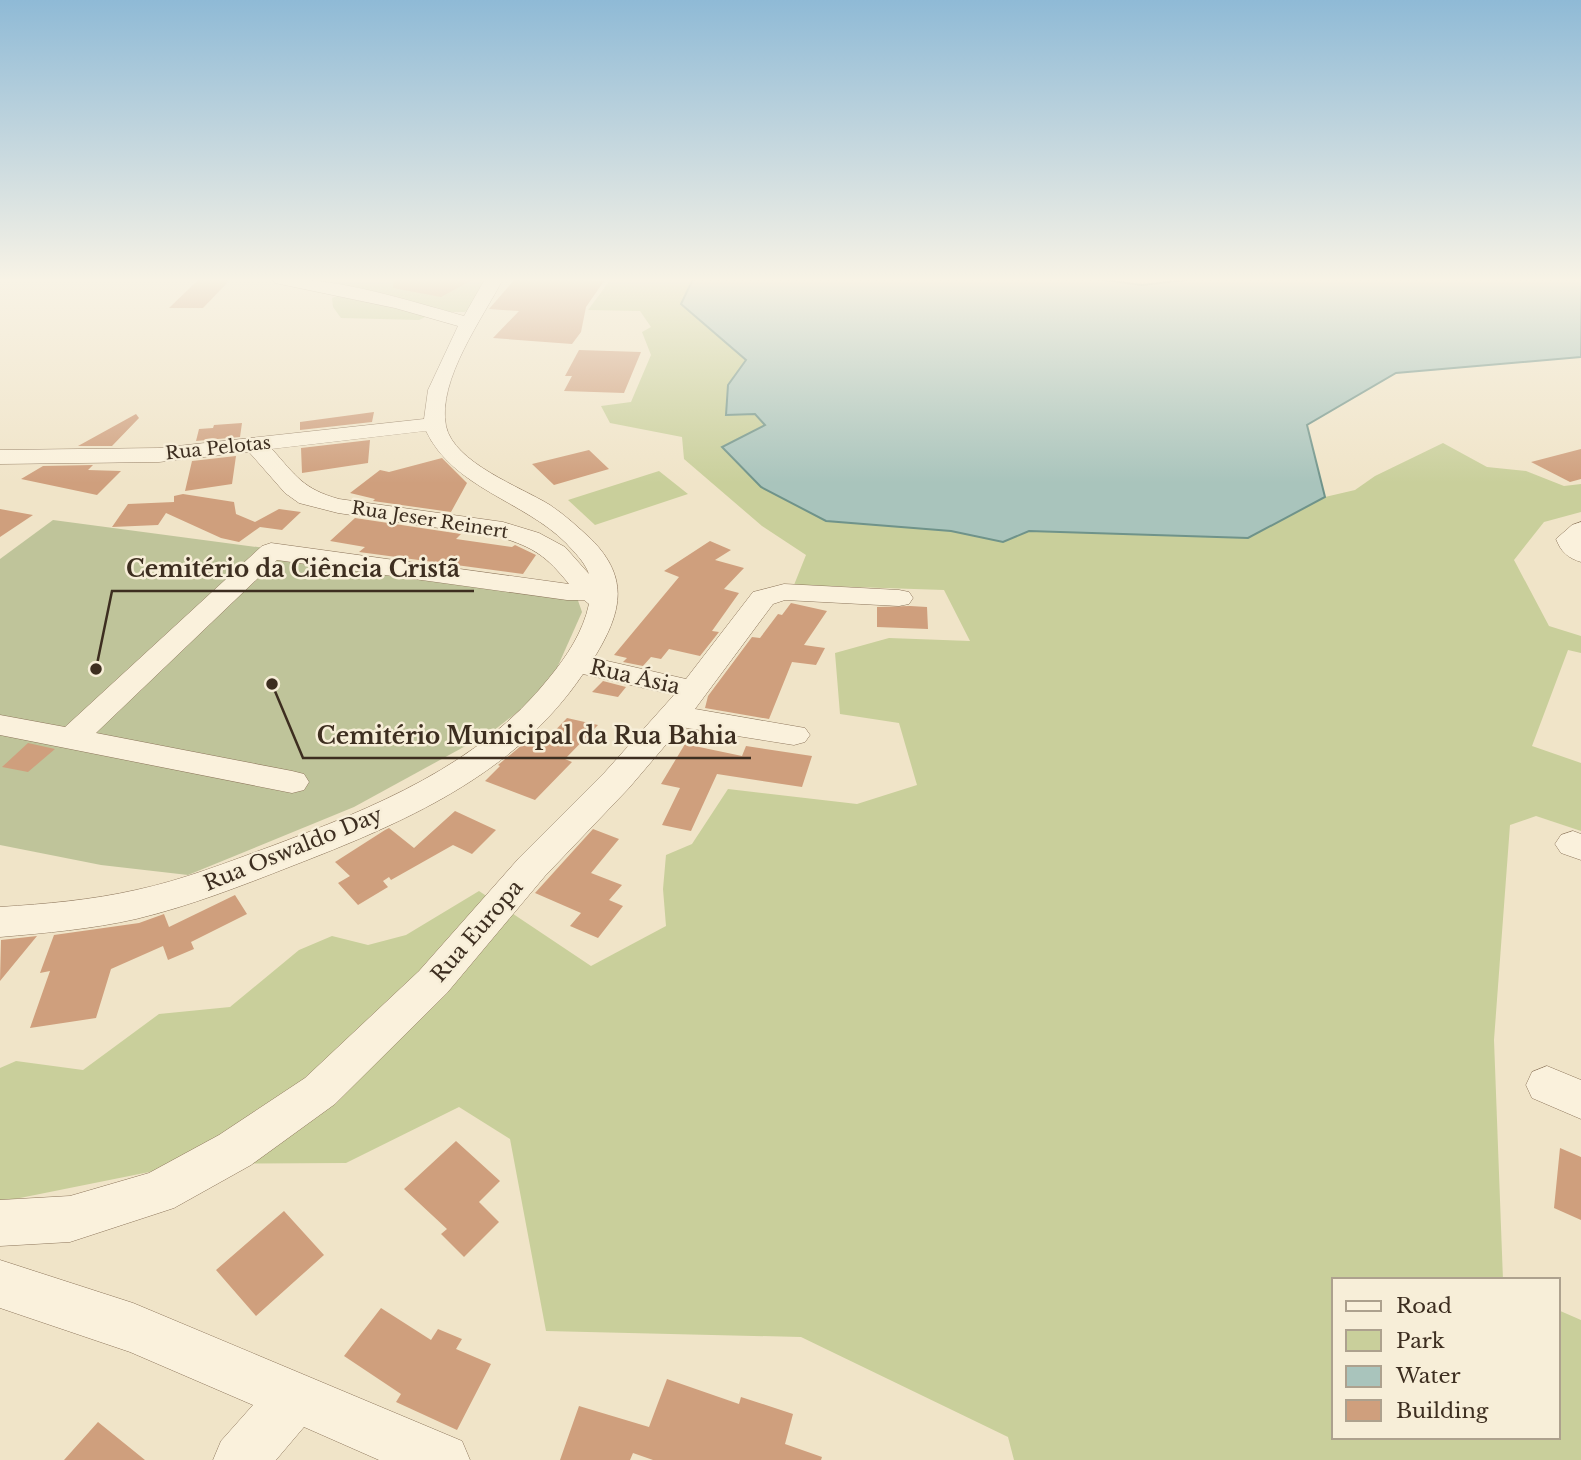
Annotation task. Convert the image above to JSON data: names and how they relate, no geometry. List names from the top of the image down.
{
  "streets": {
    "street": [
      "Rua Pelotas",
      "Rua Jeser Reinert",
      "Rua Ásia",
      "Rua Oswaldo Day",
      "Rua Europa"
    ]
  },
  "crossings": [
    ["Rua Pelotas", "Rua Jeser Reinert"],
    ["Rua Jeser Reinert", "Rua Oswaldo Day"],
    ["Rua Ásia", "Rua Oswaldo Day"],
    ["Rua Ásia", "Rua Europa"]
  ],
  "places": ["Cemitério da Ciência Cristã", "Cemitério Municipal da Rua Bahia"],
  "legend": [
    "Road",
    "Park",
    "Water",
    "Building"
  ]
}
